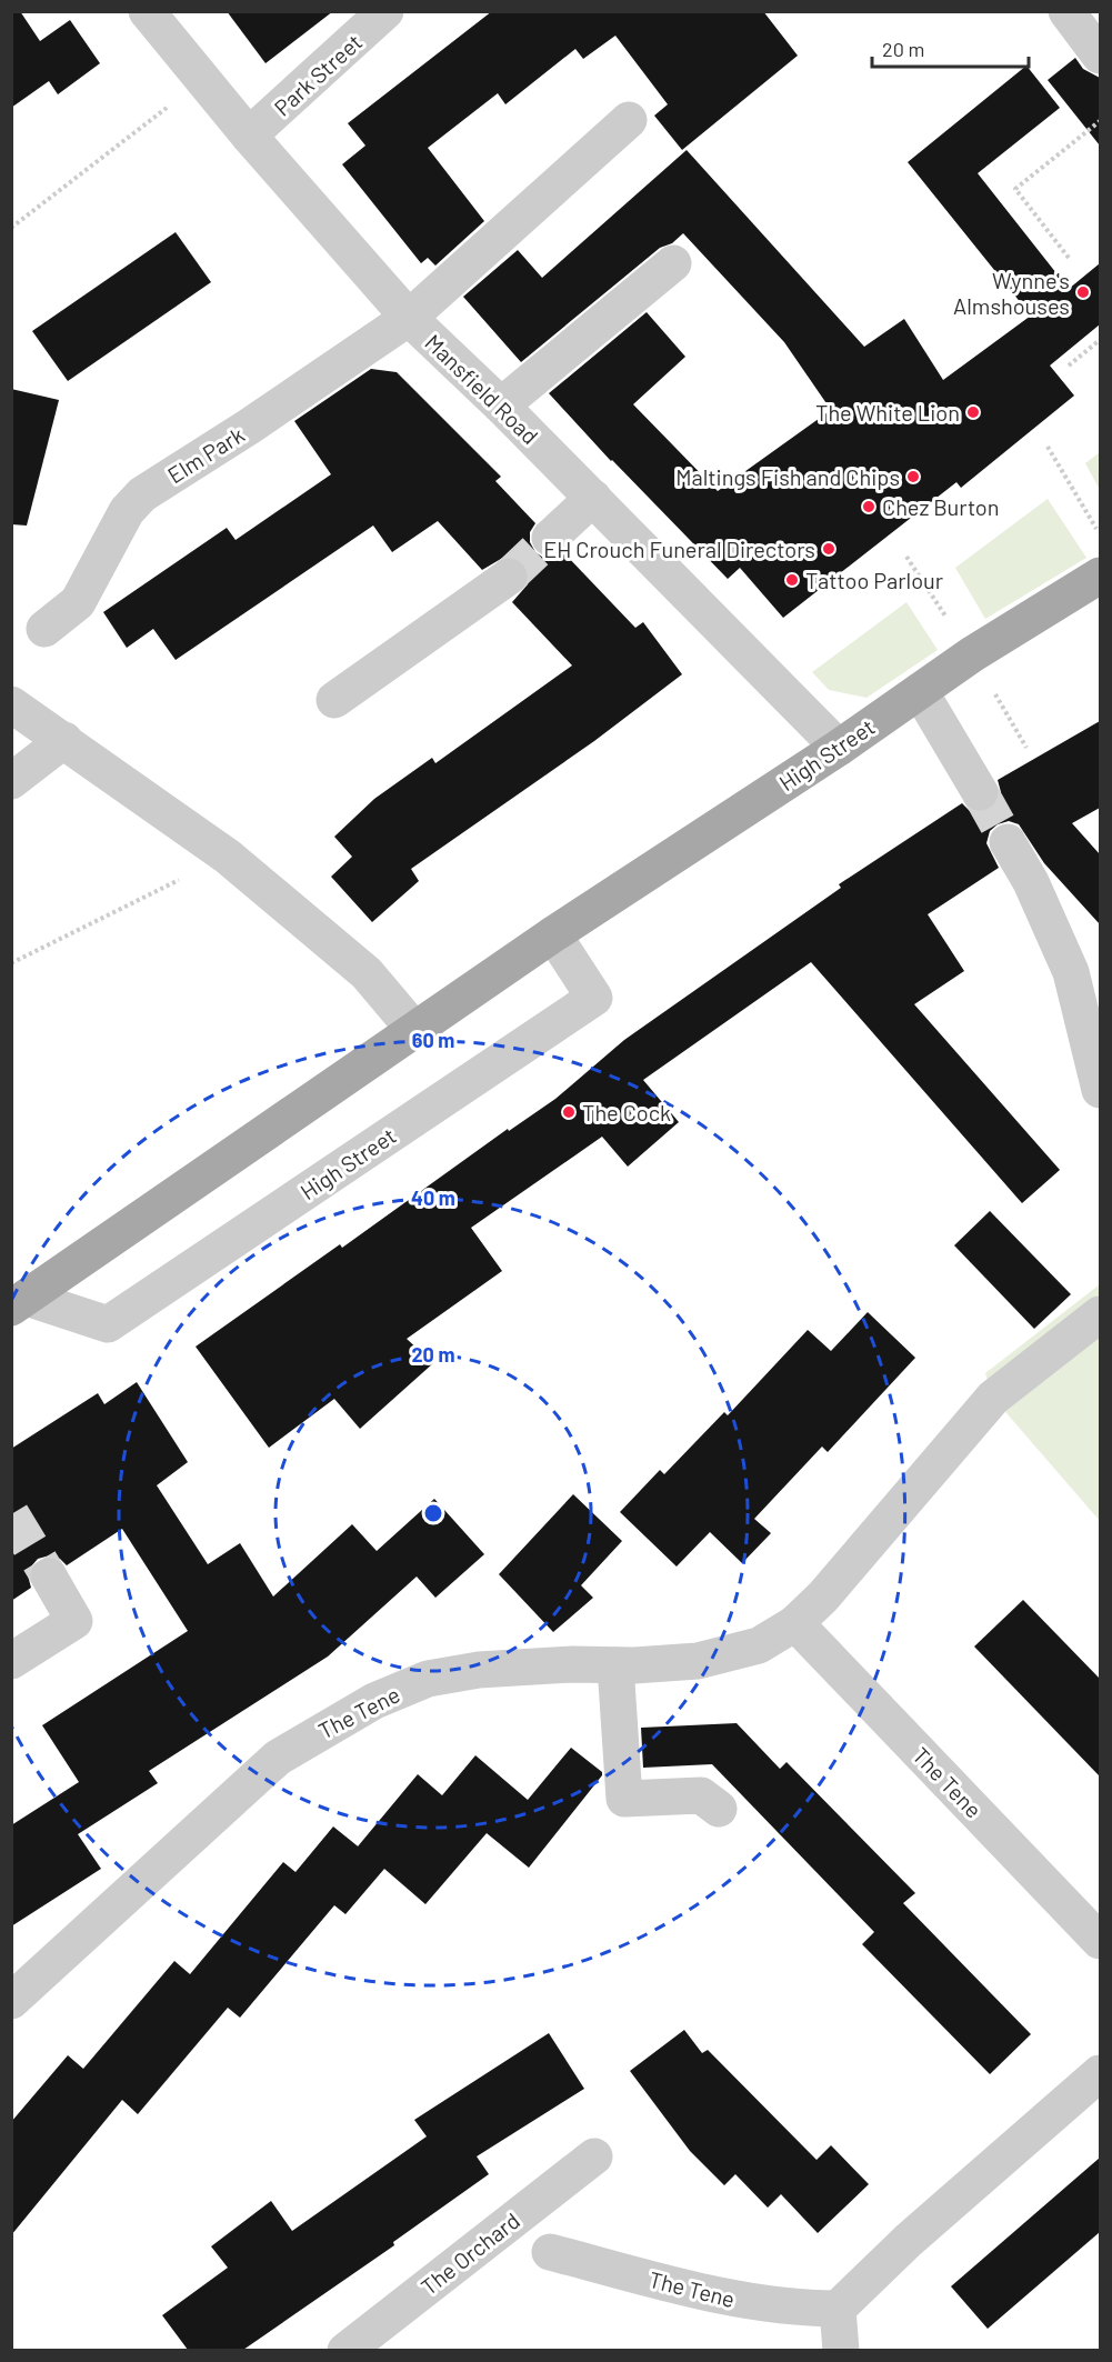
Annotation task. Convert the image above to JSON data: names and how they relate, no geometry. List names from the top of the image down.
{
  "streets": {
    "main road": ["High Street"],
    "street": [
      "Park Street",
      "Mansfield Road",
      "Elm Park",
      "The Tene",
      "The Orchard"
    ]
  },
  "crossings": [
    ["Park Street", "Mansfield Road"],
    ["Mansfield Road", "Elm Park"],
    ["Mansfield Road", "High Street"]
  ],
  "places": [
    "Wynne's Almshouses",
    "The White Lion",
    "Maltings Fish and Chips",
    "Chez Burton",
    "EH Crouch Funeral Directors",
    "Tattoo Parlour",
    "The Cock"
  ],
  "scale_bar": "20 m",
  "rings": ["60 m", "40 m", "20 m"]
}
